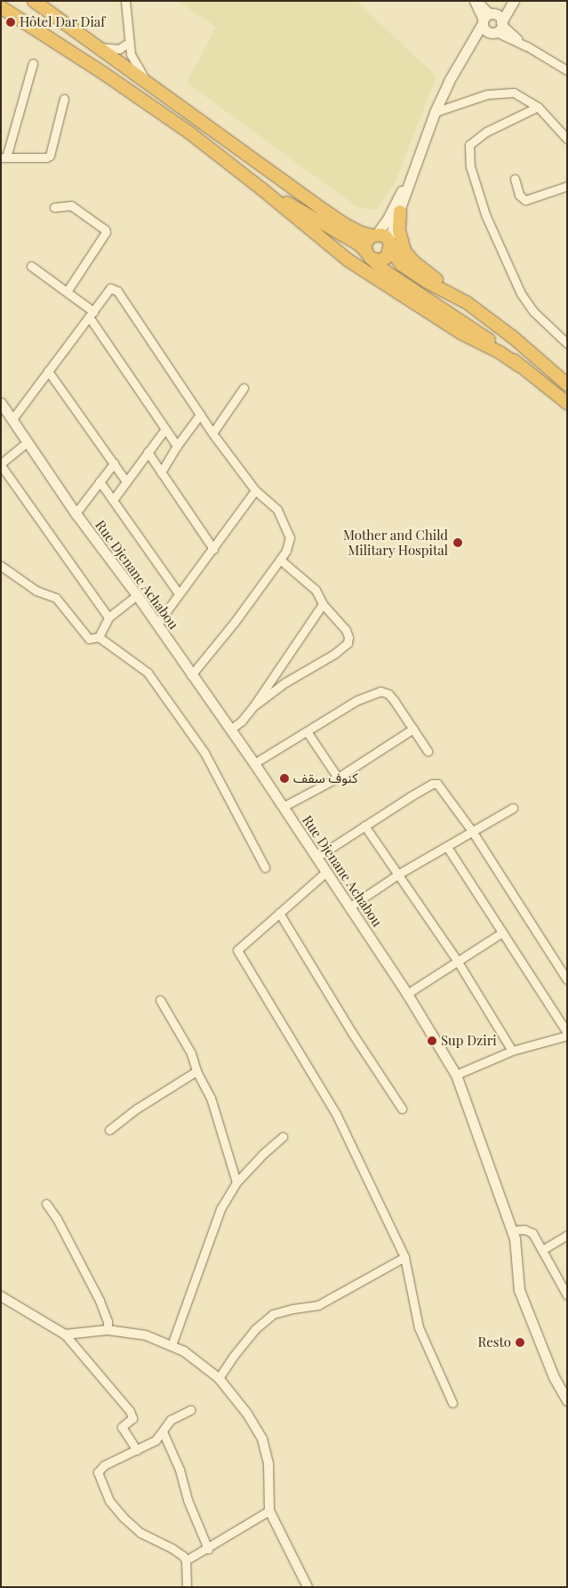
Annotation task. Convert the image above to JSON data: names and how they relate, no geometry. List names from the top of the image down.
{
  "streets": {
    "main road": ["Rue Djenane Achabou"]
  },
  "places": [
    "Hôtel Dar Diaf",
    "Mother and Child Military Hospital",
    "كنوف سقف",
    "Sup Dziri",
    "Resto"
  ]
}
